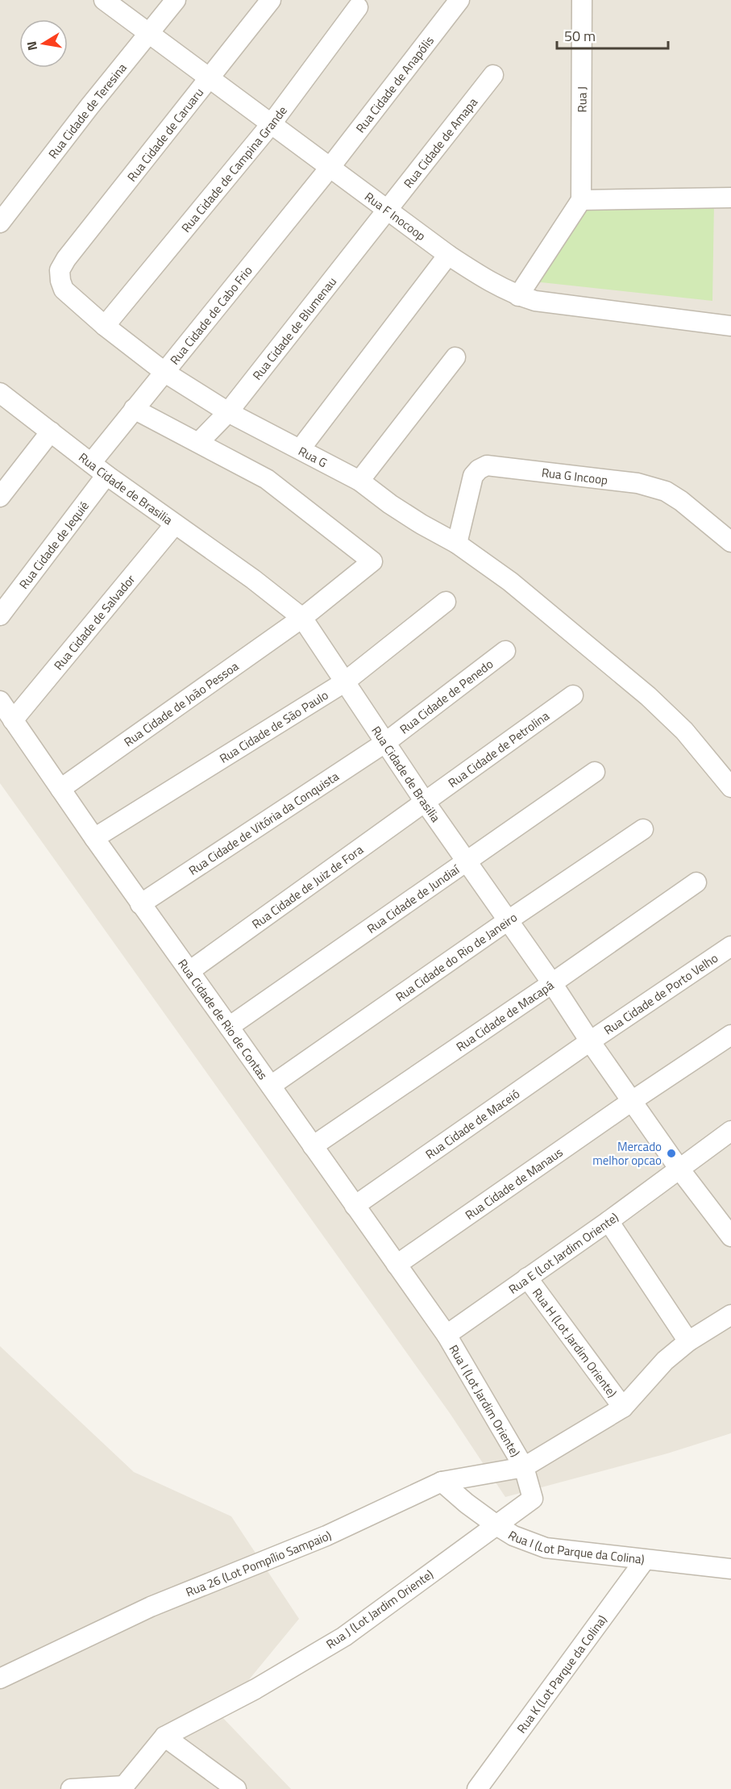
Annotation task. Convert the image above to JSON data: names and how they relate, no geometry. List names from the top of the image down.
{
  "streets": {
    "street": [
      "Rua Cidade de Anapólis",
      "Rua J",
      "Rua Cidade de Teresina",
      "Rua Cidade de Caruaru",
      "Rua Cidade de Amapa",
      "Rua Cidade de Campina Grande",
      "Rua F Inocoop",
      "Rua Cidade de Cabo Frio",
      "Rua Cidade de Blumenau",
      "Rua G",
      "Rua G Incoop",
      "Rua Cidade de Brasilia",
      "Rua Cidade de Jequié",
      "Rua Cidade de Salvador",
      "Rua Cidade de Penedo",
      "Rua Cidade de João Pessoa",
      "Rua Cidade de São Paulo",
      "Rua Cidade de Petrolina",
      "Rua Cidade de Vitória da Conquista",
      "Rua Cidade de Juiz de Fora",
      "Rua Cidade de Jundiaí",
      "Rua Cidade do Rio de Janeiro",
      "Rua Cidade de Porto Velho",
      "Rua Cidade de Macapá",
      "Rua Cidade de Rio de Contas",
      "Rua Cidade de Maceió",
      "Rua Cidade de Manaus",
      "Rua E (Lot Jardim Oriente)",
      "Rua H (Lot Jardim Oriente)",
      "Rua I (Lot Jardim Oriente)",
      "Rua I (Lot Parque da Colina)",
      "Rua 26 (Lot Pompílio Sampaio)",
      "Rua J (Lot Jardim Oriente)",
      "Rua K (Lot Parque da Colina)"
    ]
  },
  "crossings": [
    ["Rua Cidade de Anapólis", "Rua F Inocoop"],
    ["Rua Cidade de Anapólis", "Rua Cidade de Cabo Frio"],
    ["Rua Cidade de Teresina", "Rua F Inocoop"],
    ["Rua Cidade de Caruaru", "Rua F Inocoop"],
    ["Rua Cidade de Caruaru", "Rua G"],
    ["Rua Cidade de Amapa", "Rua F Inocoop"],
    ["Rua Cidade de Amapa", "Rua Cidade de Blumenau"],
    ["Rua Cidade de Campina Grande", "Rua F Inocoop"],
    ["Rua Cidade de Campina Grande", "Rua G"],
    ["Rua F Inocoop", "Rua Cidade de Cabo Frio"],
    ["Rua F Inocoop", "Rua Cidade de Blumenau"],
    ["Rua Cidade de Cabo Frio", "Rua G"],
    ["Rua Cidade de Cabo Frio", "Rua Cidade de Brasilia"],
    ["Rua Cidade de Blumenau", "Rua G"],
    ["Rua Cidade de Blumenau", "Rua Cidade de João Pessoa"],
    ["Rua G", "Rua G Incoop"],
    ["Rua Cidade de Brasilia", "Rua Cidade de Jequié"],
    ["Rua Cidade de Brasilia", "Rua Cidade de Salvador"],
    ["Rua Cidade de Brasilia", "Rua Cidade de Penedo"],
    ["Rua Cidade de Brasilia", "Rua Cidade de João Pessoa"],
    ["Rua Cidade de Brasilia", "Rua Cidade de São Paulo"],
    ["Rua Cidade de Brasilia", "Rua Cidade de Petrolina"],
    ["Rua Cidade de Brasilia", "Rua Cidade de Vitória da Conquista"],
    ["Rua Cidade de Brasilia", "Rua Cidade de Juiz de Fora"],
    ["Rua Cidade de Brasilia", "Rua Cidade de Jundiaí"],
    ["Rua Cidade de Brasilia", "Rua Cidade do Rio de Janeiro"],
    ["Rua Cidade de Brasilia", "Rua Cidade de Porto Velho"],
    ["Rua Cidade de Brasilia", "Rua Cidade de Macapá"],
    ["Rua Cidade de Brasilia", "Rua Cidade de Maceió"],
    ["Rua Cidade de Brasilia", "Rua Cidade de Manaus"],
    ["Rua Cidade de Brasilia", "Rua E (Lot Jardim Oriente)"],
    ["Rua Cidade de Salvador", "Rua Cidade de Rio de Contas"],
    ["Rua Cidade de Penedo", "Rua Cidade de Vitória da Conquista"],
    ["Rua Cidade de João Pessoa", "Rua Cidade de Rio de Contas"],
    ["Rua Cidade de São Paulo", "Rua Cidade de Rio de Contas"],
    ["Rua Cidade de Petrolina", "Rua Cidade de Juiz de Fora"],
    ["Rua Cidade de Vitória da Conquista", "Rua Cidade de Rio de Contas"],
    ["Rua Cidade de Juiz de Fora", "Rua Cidade de Rio de Contas"],
    ["Rua Cidade de Jundiaí", "Rua Cidade de Rio de Contas"],
    ["Rua Cidade do Rio de Janeiro", "Rua Cidade de Rio de Contas"],
    ["Rua Cidade de Porto Velho", "Rua Cidade de Maceió"],
    ["Rua Cidade de Macapá", "Rua Cidade de Rio de Contas"],
    ["Rua Cidade de Rio de Contas", "Rua Cidade de Maceió"],
    ["Rua Cidade de Rio de Contas", "Rua Cidade de Manaus"],
    ["Rua Cidade de Rio de Contas", "Rua E (Lot Jardim Oriente)"],
    ["Rua Cidade de Rio de Contas", "Rua I (Lot Jardim Oriente)"],
    ["Rua E (Lot Jardim Oriente)", "Rua H (Lot Jardim Oriente)"],
    ["Rua E (Lot Jardim Oriente)", "Rua I (Lot Jardim Oriente)"],
    ["Rua I (Lot Jardim Oriente)", "Rua 26 (Lot Pompílio Sampaio)"],
    ["Rua I (Lot Jardim Oriente)", "Rua J (Lot Jardim Oriente)"],
    ["Rua I (Lot Parque da Colina)", "Rua 26 (Lot Pompílio Sampaio)"],
    ["Rua I (Lot Parque da Colina)", "Rua J (Lot Jardim Oriente)"],
    ["Rua I (Lot Parque da Colina)", "Rua K (Lot Parque da Colina)"],
    ["Rua 26 (Lot Pompílio Sampaio)", "Rua J (Lot Jardim Oriente)"]
  ],
  "places": ["Mercado melhor opcao"],
  "scale_bar": "50 m",
  "north": "left"
}
